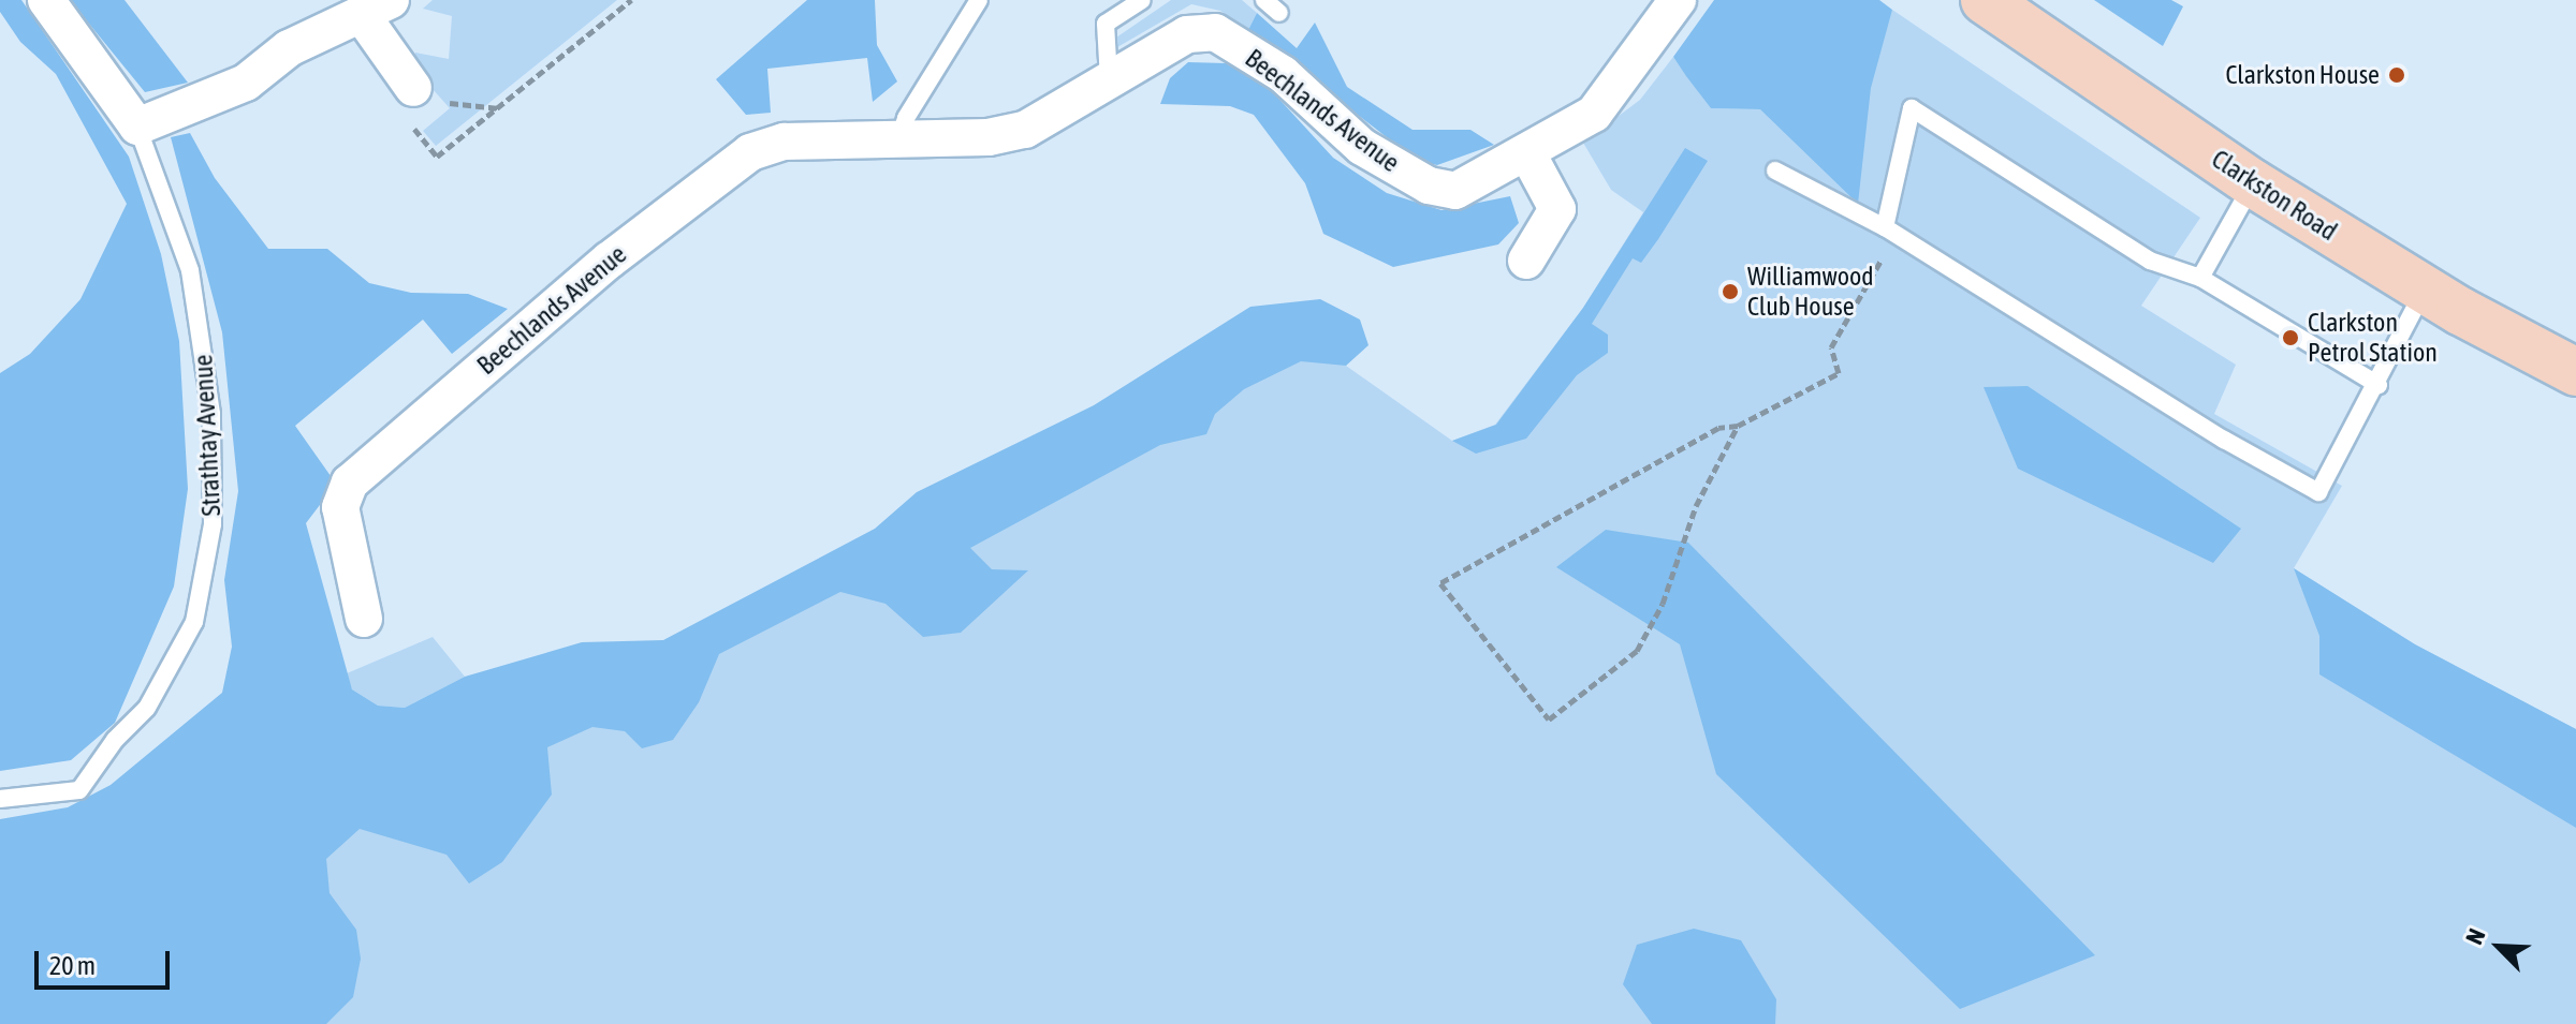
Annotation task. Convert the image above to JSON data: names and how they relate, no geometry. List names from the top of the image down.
{
  "streets": {
    "main road": ["Clarkston Road"],
    "street": ["Beechlands Avenue", "Strathtay Avenue"]
  },
  "places": ["Clarkston House", "Williamwood Club House", "Clarkston Petrol Station"],
  "scale_bar": "20 m",
  "north": "top left"
}
